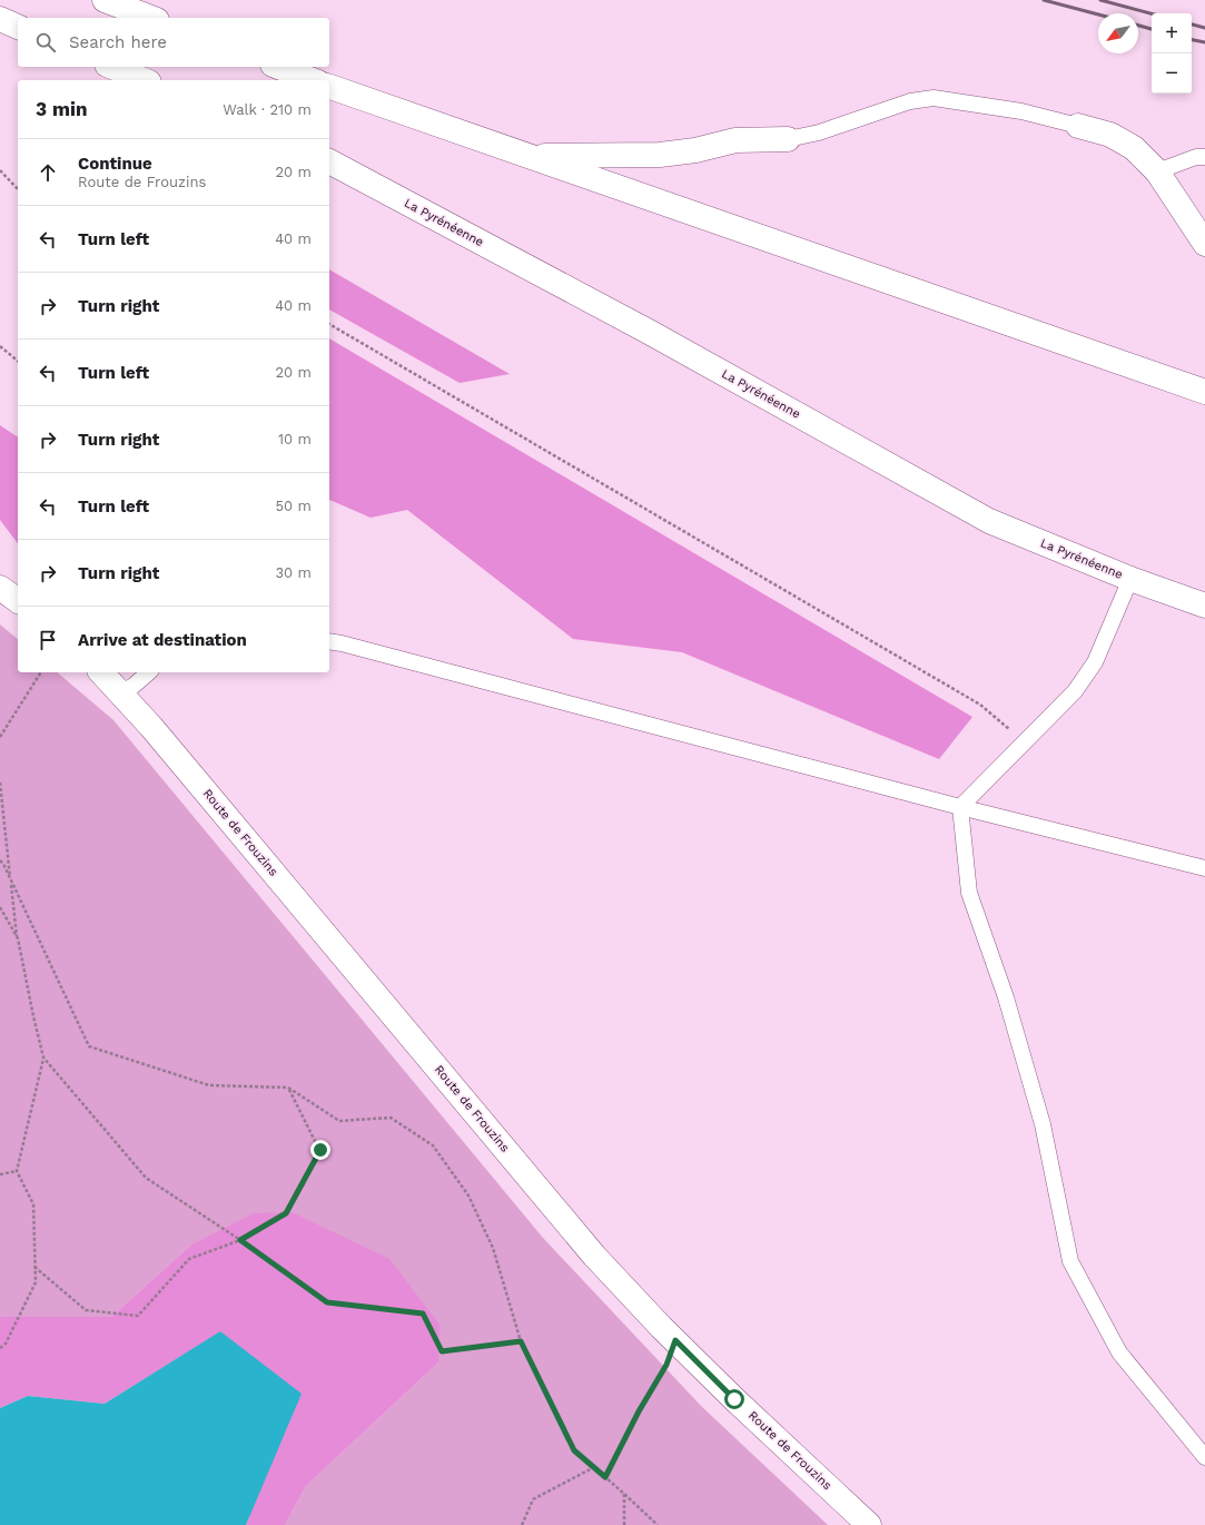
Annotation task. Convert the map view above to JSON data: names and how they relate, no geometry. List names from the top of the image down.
{
  "streets": {
    "main road": ["La Pyrénéenne", "Route de Frouzins"]
  },
  "north": "bottom left",
  "page": {
    "map_buttons": ["+", "−"],
    "search": "Search here",
    "heading": ["3 min", "Walk · 210 m"],
    "list": [
      ["Continue", "Route de Frouzins", "20 m"],
      ["Turn left", "40 m"],
      ["Turn right", "40 m"],
      ["Turn left", "20 m"],
      ["Turn right", "10 m"],
      ["Turn left", "50 m"],
      ["Turn right", "30 m"],
      "Arrive at destination"
    ]
  }
}
